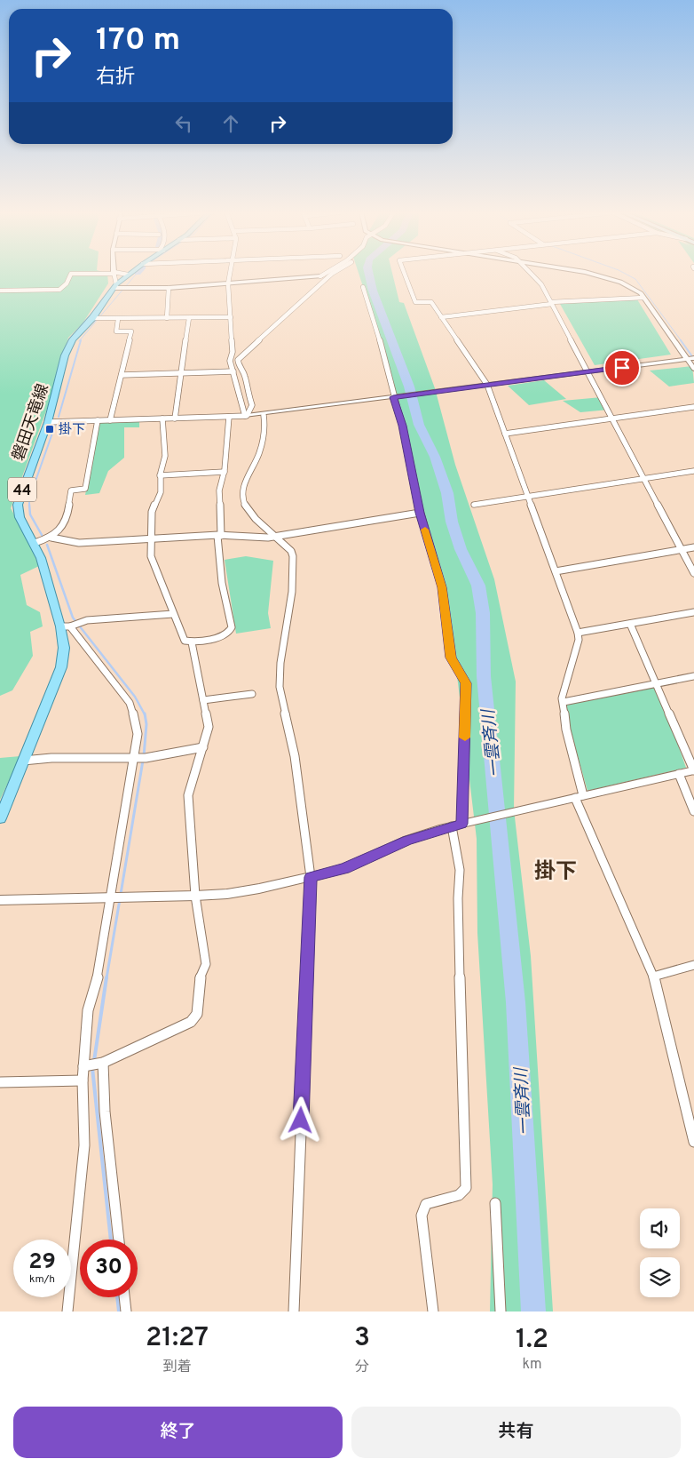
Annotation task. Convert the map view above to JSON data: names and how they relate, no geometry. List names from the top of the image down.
{
  "streets": {
    "main road": ["磐田天竜線", "44"]
  },
  "districts": ["掛下"],
  "water": ["一雲斉川"],
  "places": {
    "transit": ["掛下"]
  },
  "page": {
    "turn": ["170 m", "右折"],
    "speed": "29 km/h",
    "limit": "30",
    "eta": [
      "21:27",
      "到着",
      "3",
      "分",
      "1.2",
      "km"
    ],
    "buttons": ["終了", "共有"]
  }
}
